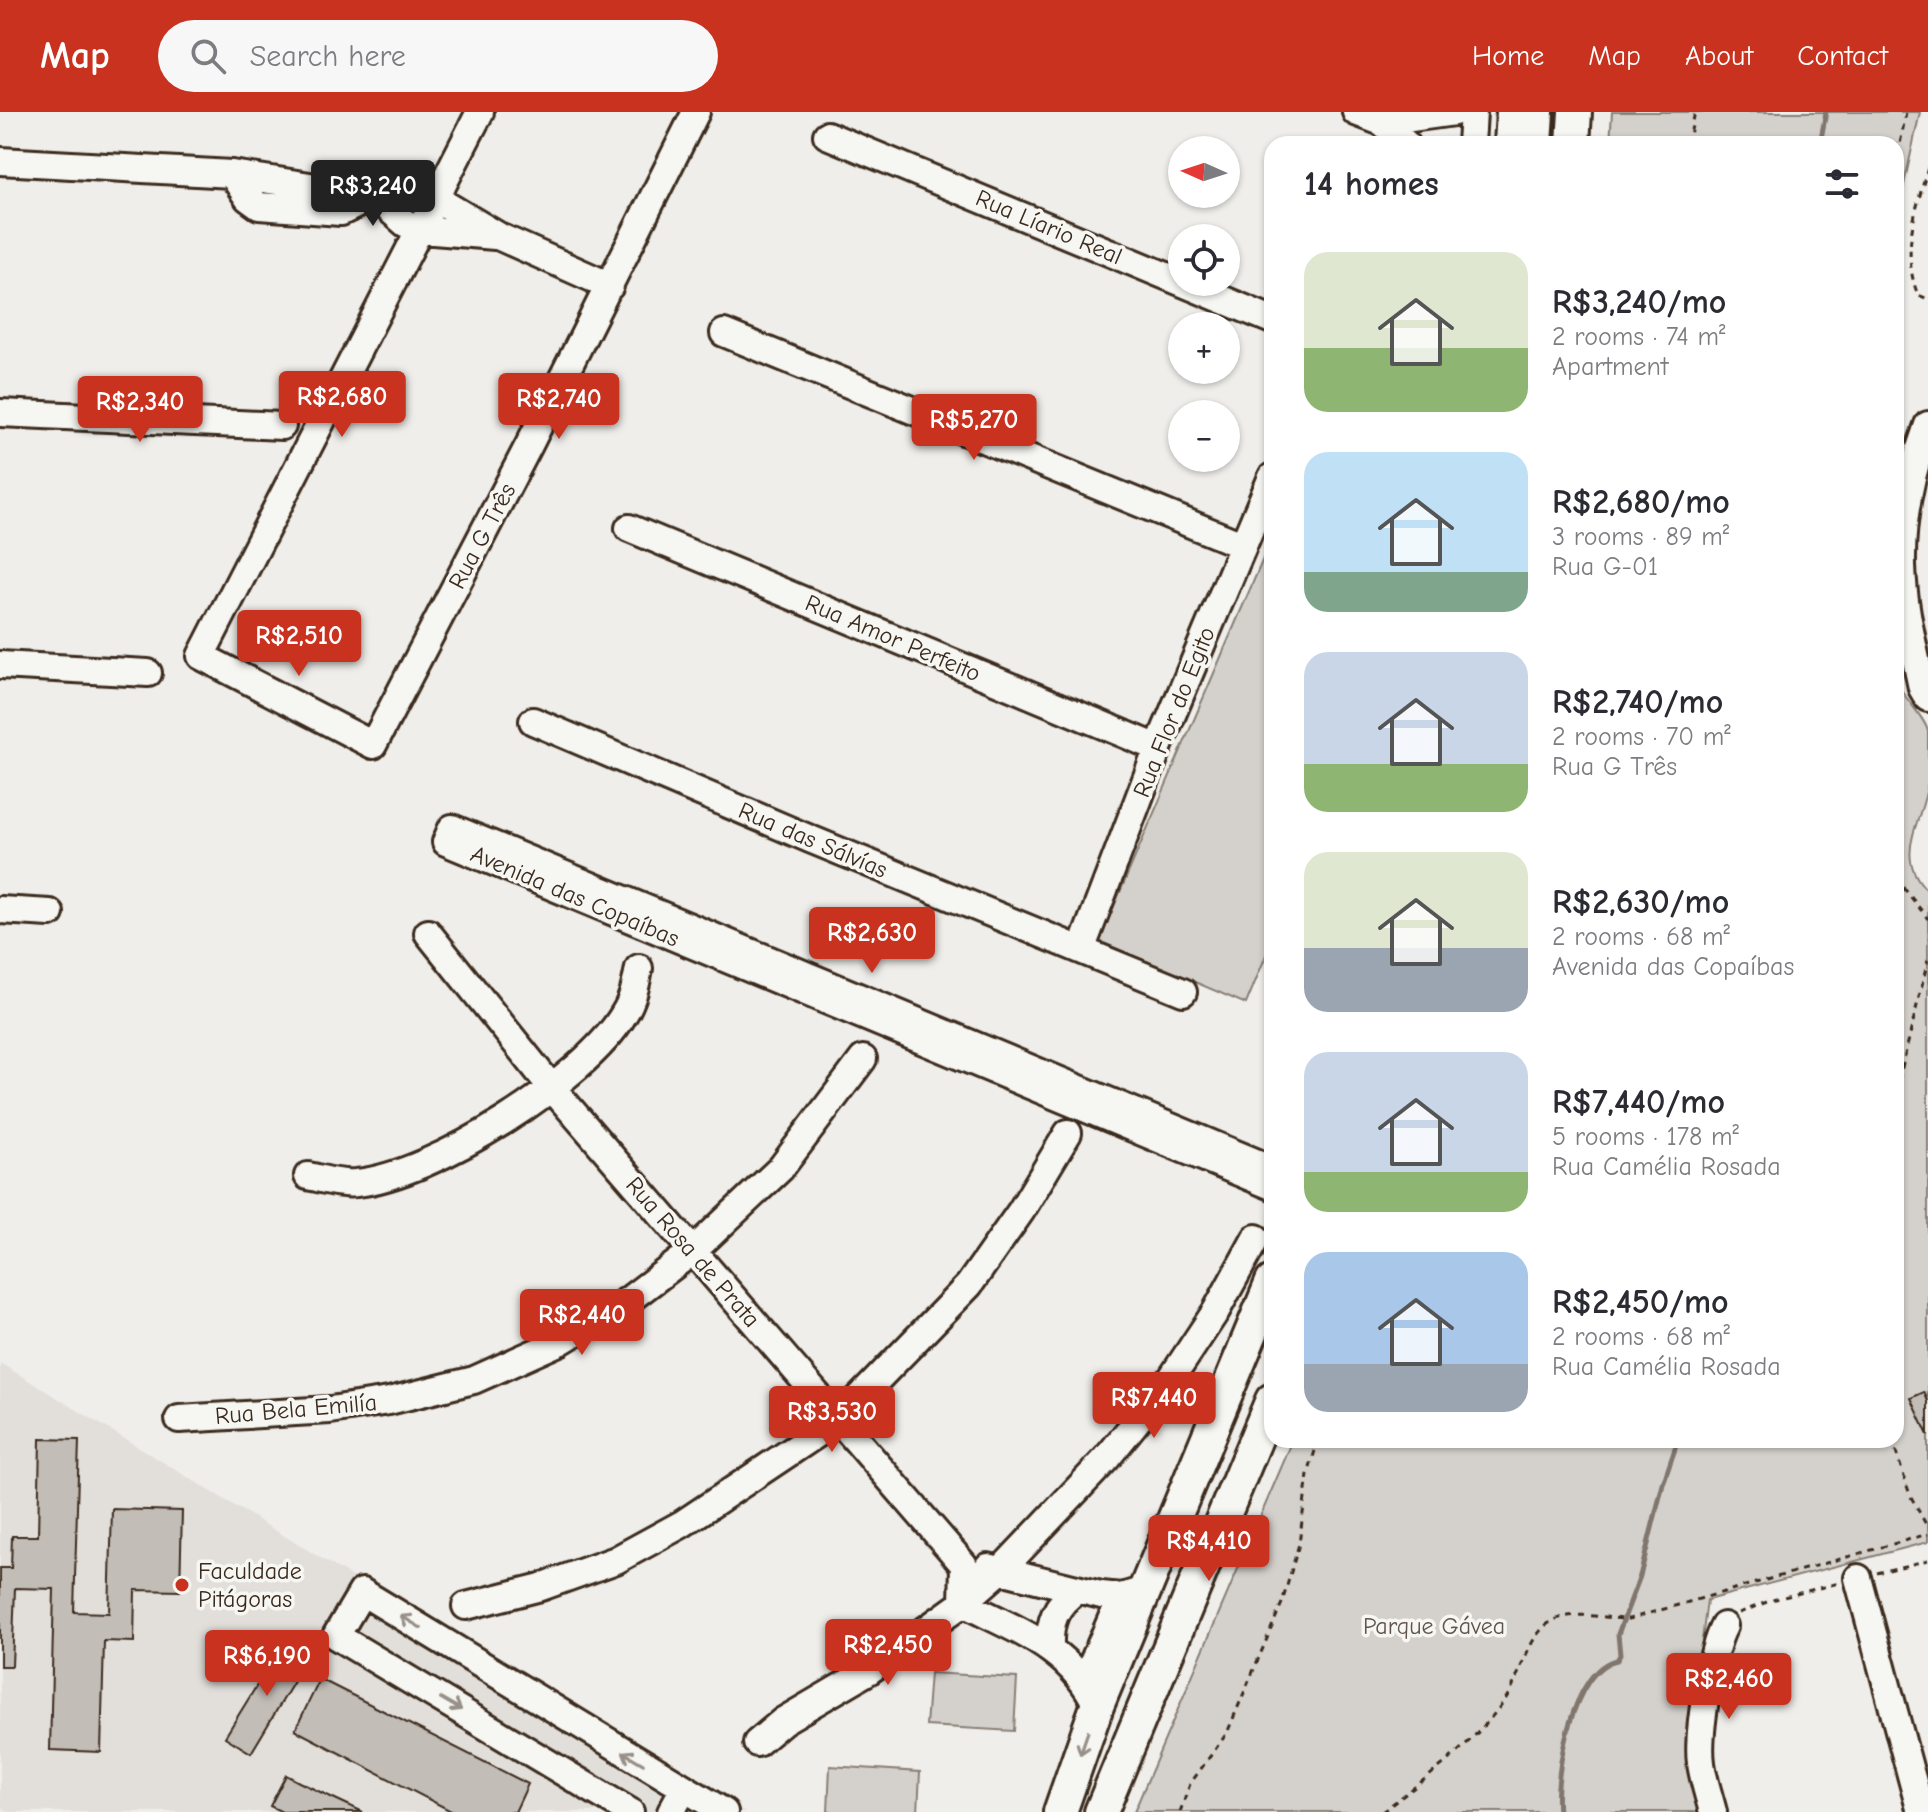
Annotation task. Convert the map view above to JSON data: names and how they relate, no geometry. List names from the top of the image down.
{
  "streets": {
    "street": [
      "Rua Líario Real",
      "Rua G Três",
      "Rua Amor Perfeito",
      "Rua Flor do Egito",
      "Rua das Sálvías",
      "Avenida das Copaíbas",
      "Rua Rosa de Prata",
      "Rua Bela Emilía"
    ]
  },
  "crossings": [
    ["Rua Amor Perfeito", "Rua Flor do Egito"],
    ["Rua Flor do Egito", "Rua das Sálvías"],
    ["Rua Rosa de Prata", "Rua Bela Emilía"]
  ],
  "parks": ["Parque Gávea"],
  "places": ["Faculdade Pitágoras"],
  "north": "left",
  "page": {
    "header": "Map",
    "search": "Search here",
    "nav": [
      "Home",
      "Map",
      "About",
      "Contact"
    ],
    "map_buttons": ["+", "−"],
    "heading": "14 homes",
    "price": [
      "R$3,240",
      "R$2,680",
      "R$2,740",
      "R$2,340",
      "R$5,270",
      "R$2,510",
      "R$2,630",
      "R$2,440",
      "R$7,440",
      "R$3,530",
      "R$4,410",
      "R$2,450",
      "R$6,190",
      "R$2,460"
    ],
    "list": [
      {
        "name": "R$3,240/mo",
        "note": "2 rooms · 74 m² · Apartment"
      },
      {
        "name": "R$2,680/mo",
        "note": "3 rooms · 89 m² · Rua G-01"
      },
      {
        "name": "R$2,740/mo",
        "note": "2 rooms · 70 m² · Rua G Três"
      },
      {
        "name": "R$2,630/mo",
        "note": "2 rooms · 68 m² · Avenida das Copaíbas"
      },
      {
        "name": "R$7,440/mo",
        "note": "5 rooms · 178 m² · Rua Camélia Rosada"
      },
      {
        "name": "R$2,450/mo",
        "note": "2 rooms · 68 m² · Rua Camélia Rosada"
      }
    ]
  }
}
